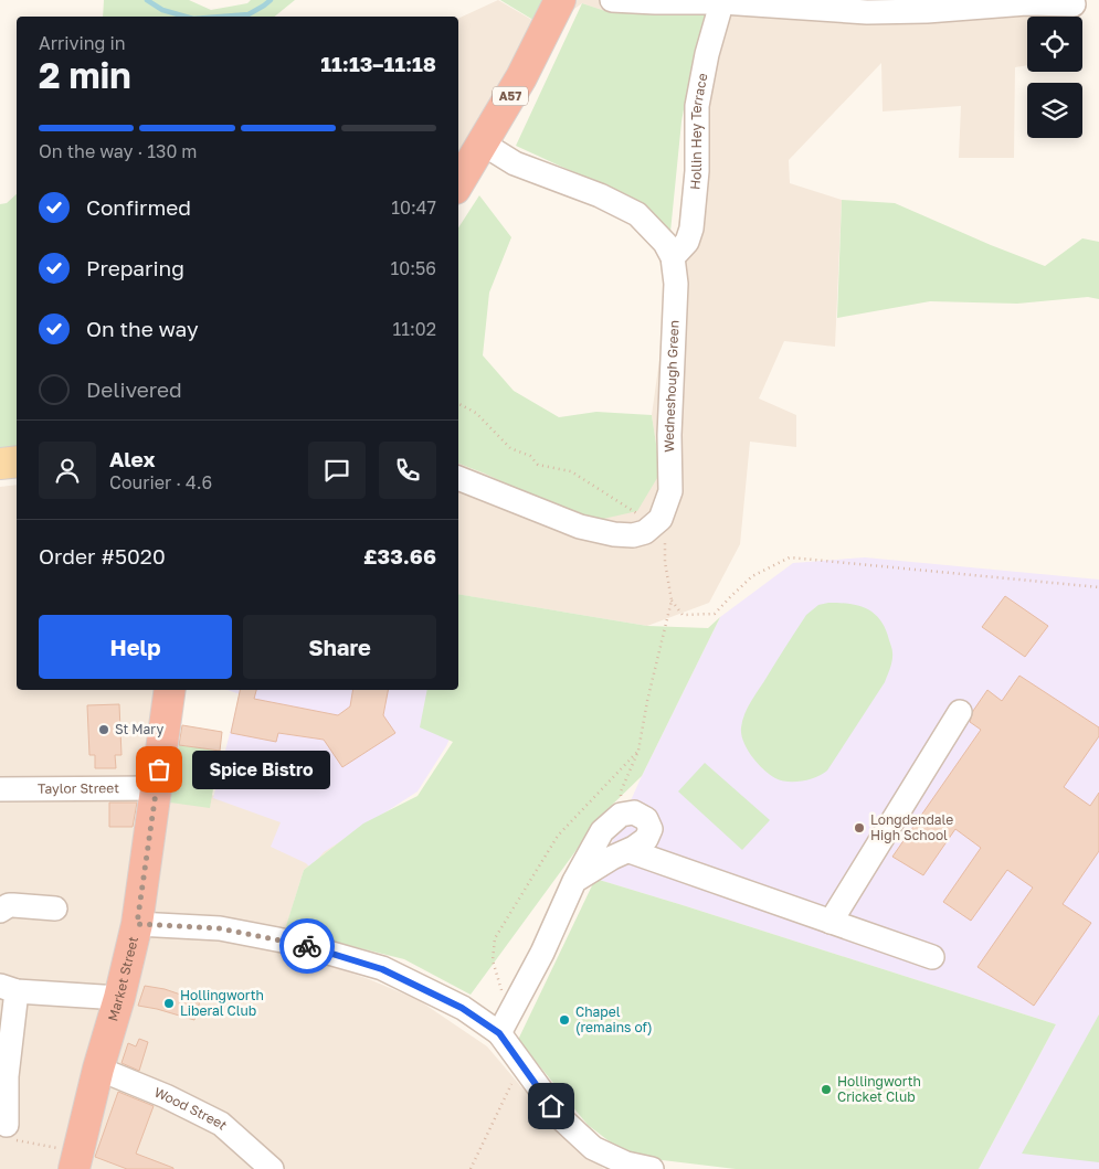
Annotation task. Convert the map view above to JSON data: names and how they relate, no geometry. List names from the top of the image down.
{
  "streets": {
    "highway": ["A57", "Market Street"],
    "street": [
      "Hollin Hey Terrace",
      "Wedneshough Green",
      "Taylor Street",
      "Wood Street"
    ]
  },
  "crossings": [
    ["A57", "Wedneshough Green"],
    ["Hollin Hey Terrace", "Wedneshough Green"],
    ["Taylor Street", "Market Street"],
    ["Market Street", "Wood Street"]
  ],
  "places": [
    "St Mary",
    "Spice Bistro",
    "Longdendale High School",
    "Hollingworth Liberal Club",
    "Chapel (remains of)",
    "Hollingworth Cricket Club"
  ],
  "page": {
    "heading": ["2 min", "Arriving in", "11:13–11:18"],
    "panel": [
      "Alex",
      "Courier · 4.6",
      "Order #5020",
      "£33.66"
    ],
    "bar": "On the way · 130 m",
    "list": [
      ["Confirmed", "10:47"],
      ["Preparing", "10:56"],
      ["On the way", "11:02"],
      "Delivered"
    ],
    "buttons": ["Help", "Share"],
    "bubble": "Spice Bistro"
  }
}
